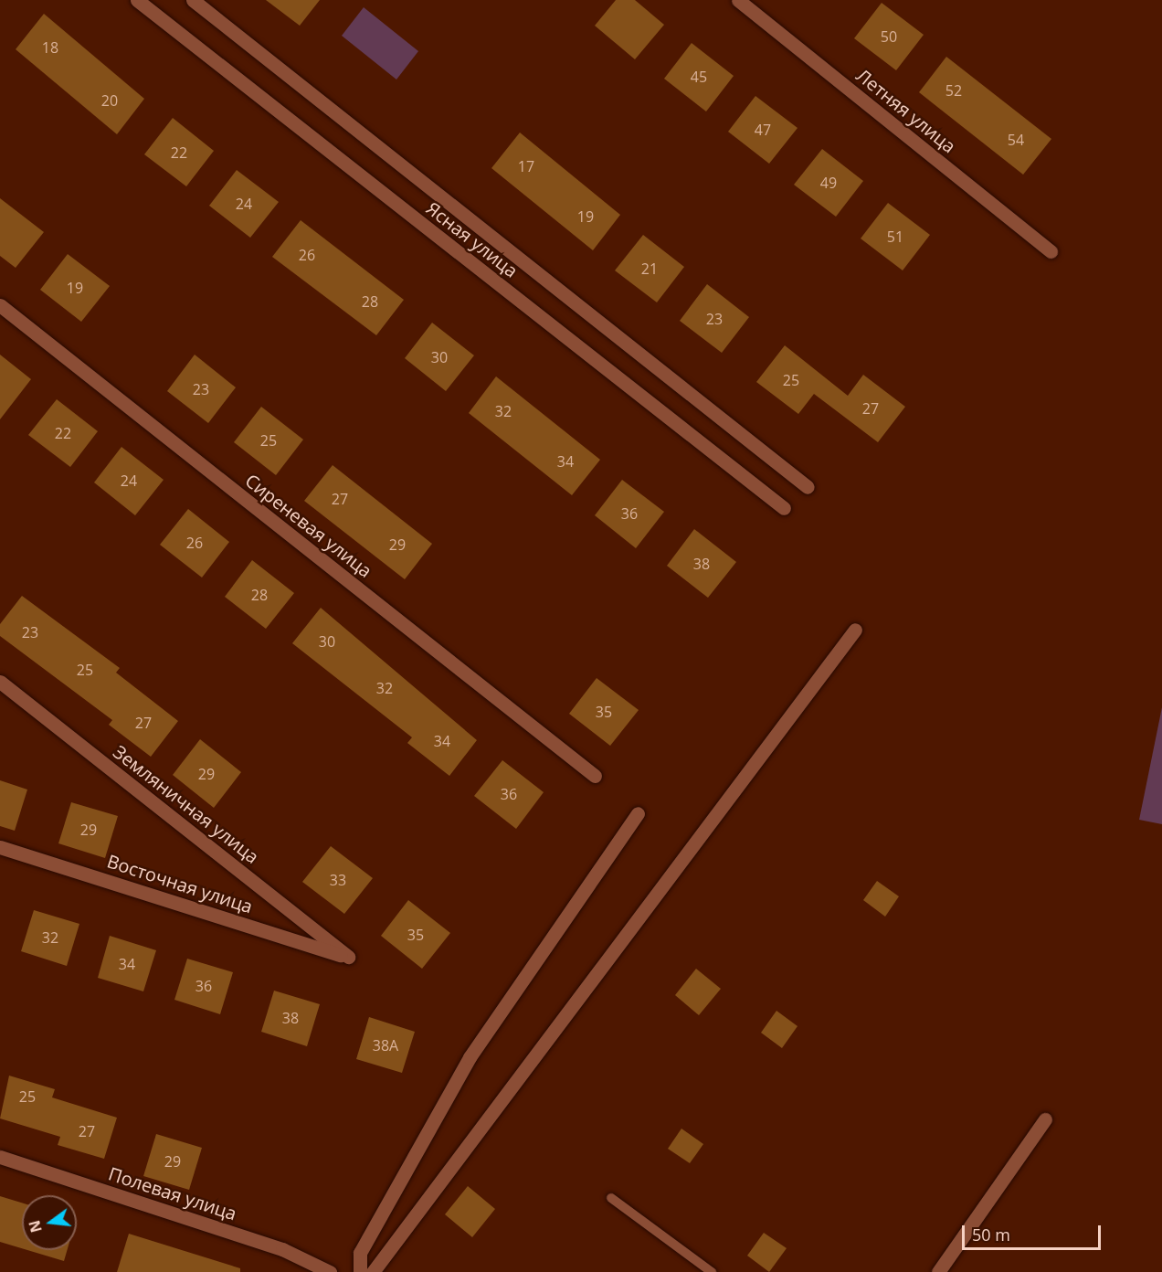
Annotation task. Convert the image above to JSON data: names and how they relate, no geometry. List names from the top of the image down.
{
  "streets": {
    "street": [
      "Летняя улица",
      "Ясная улица",
      "Сиреневая улица",
      "Земляничная улица",
      "Восточная улица",
      "Полевая улица"
    ]
  },
  "crossings": [
    ["Земляничная улица", "Восточная улица"]
  ],
  "house_numbers": [
    "50",
    "18",
    "45",
    "52",
    "20",
    "47",
    "54",
    "22",
    "17",
    "49",
    "24",
    "19",
    "51",
    "26",
    "21",
    "19",
    "28",
    "23",
    "30",
    "25",
    "23",
    "27",
    "32",
    "22",
    "25",
    "34",
    "24",
    "27",
    "36",
    "26",
    "29",
    "38",
    "28",
    "23",
    "30",
    "25",
    "32",
    "35",
    "27",
    "34",
    "29",
    "36",
    "29",
    "33",
    "35",
    "32",
    "34",
    "36",
    "38",
    "38А",
    "25",
    "27",
    "29"
  ],
  "scale_bar": "50 m",
  "north": "left"
}
